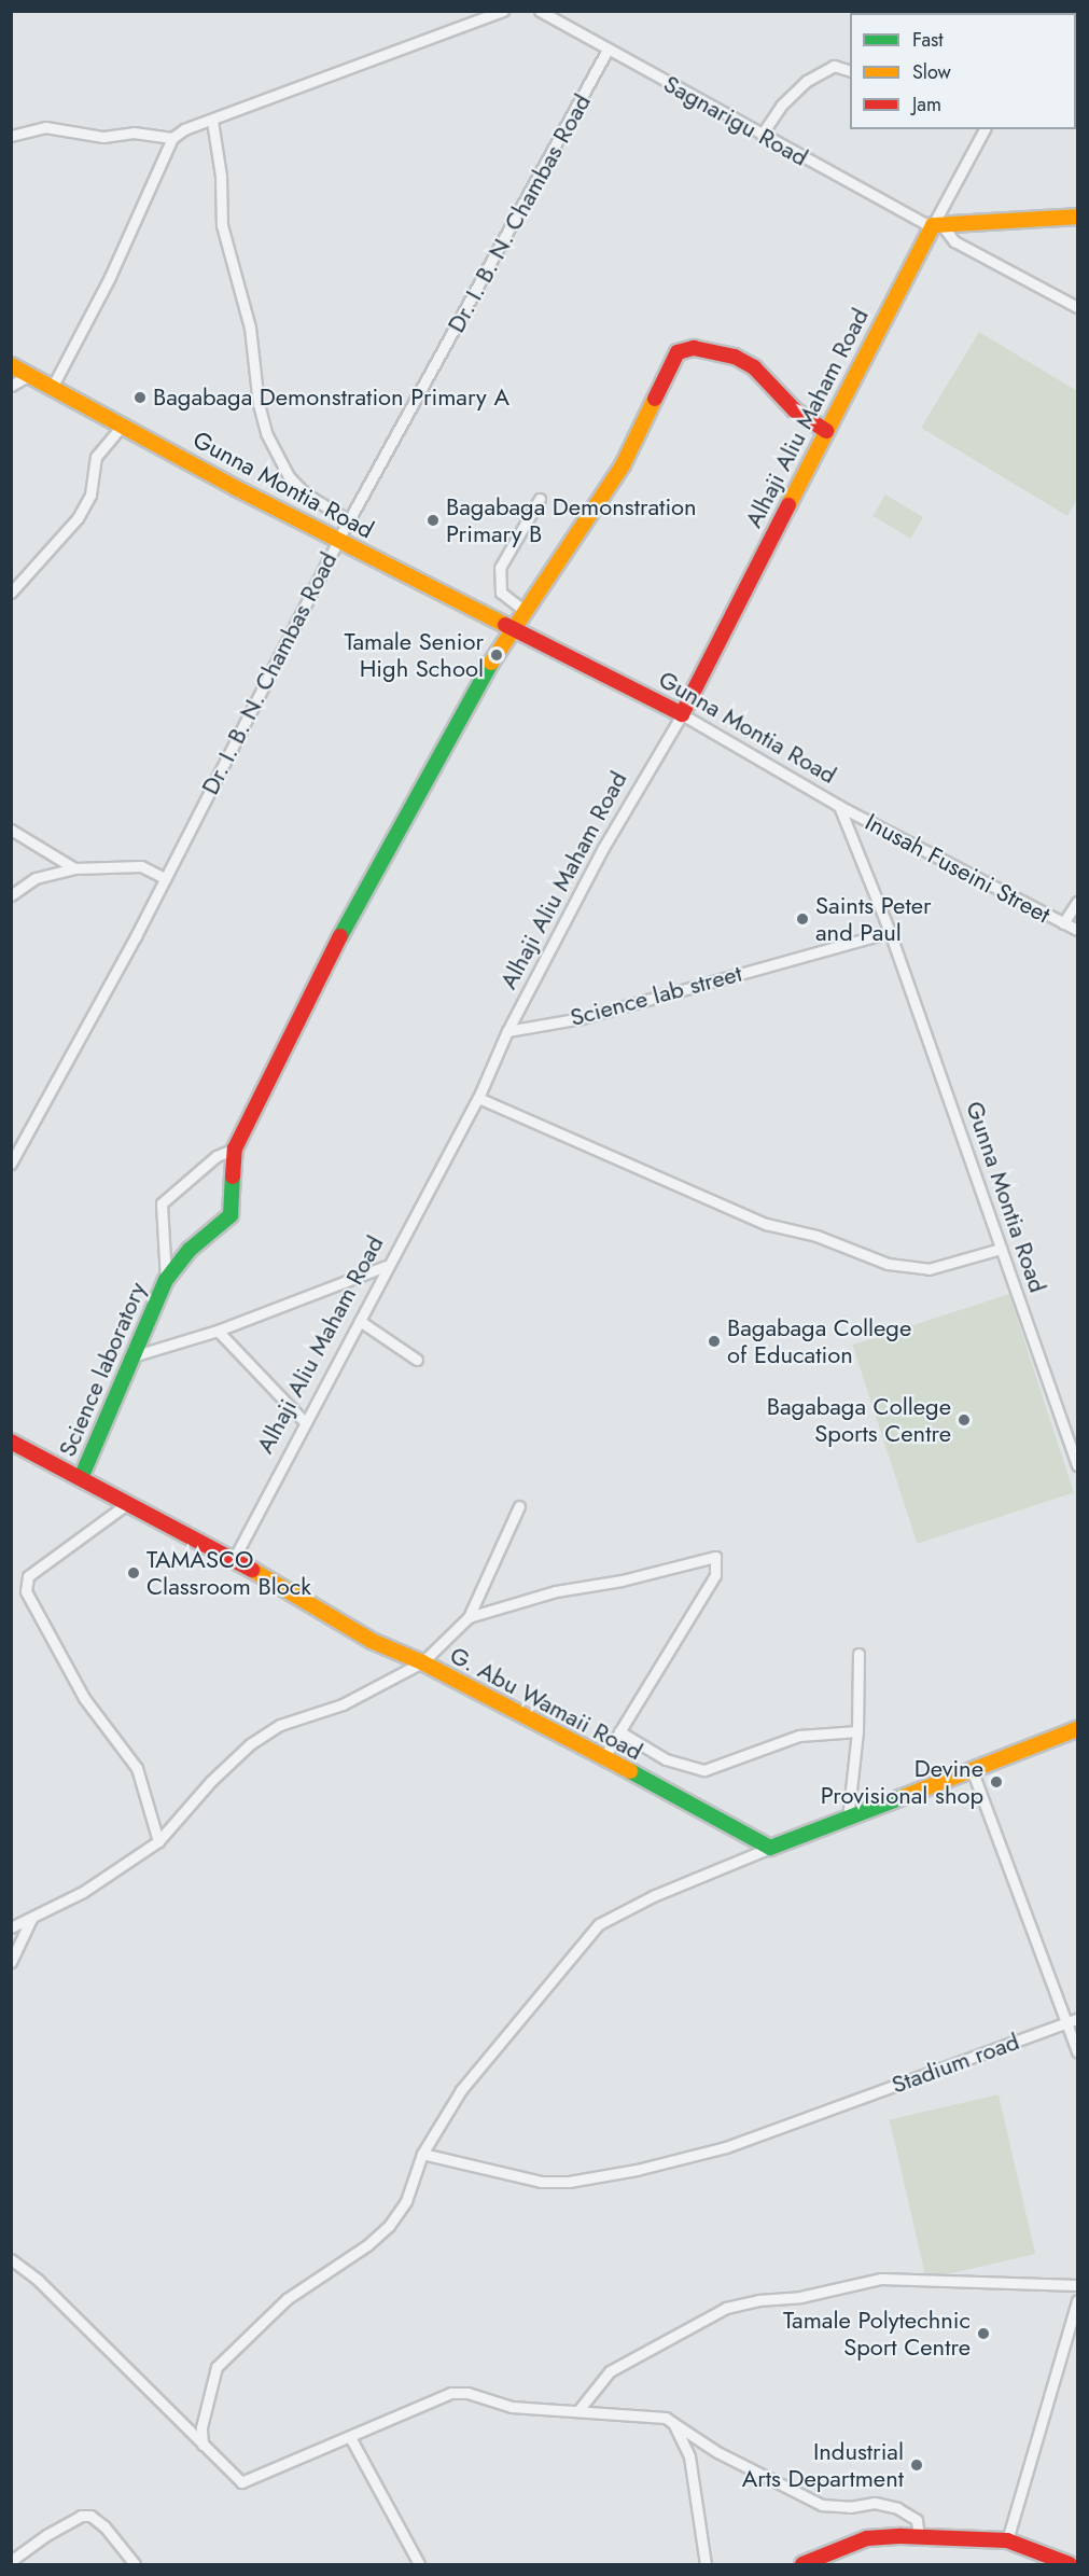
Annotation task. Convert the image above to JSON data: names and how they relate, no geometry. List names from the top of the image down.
{
  "streets": {
    "street": [
      "Sagnarigu Road",
      "Dr. I. B. N. Chambas Road",
      "Alhaji Aliu Maham Road",
      "Gunna Montia Road",
      "Inusah Fuseini Street",
      "Science lab street",
      "Science laboratory",
      "G. Abu Wamaii Road",
      "Stadium road"
    ]
  },
  "crossings": [
    ["Sagnarigu Road", "Dr. I. B. N. Chambas Road"],
    ["Sagnarigu Road", "Alhaji Aliu Maham Road"],
    ["Dr. I. B. N. Chambas Road", "Gunna Montia Road"],
    ["Alhaji Aliu Maham Road", "Gunna Montia Road"],
    ["Alhaji Aliu Maham Road", "Science lab street"],
    ["Alhaji Aliu Maham Road", "G. Abu Wamaii Road"],
    ["Gunna Montia Road", "Inusah Fuseini Street"],
    ["Gunna Montia Road", "Science lab street"],
    ["Science laboratory", "G. Abu Wamaii Road"]
  ],
  "places": [
    "Bagabaga Demonstration Primary A",
    "Bagabaga Demonstration Primary B",
    "Tamale Senior High School",
    "Saints Peter and Paul",
    "Bagabaga College of Education",
    "Bagabaga College Sports Centre",
    "TAMASCO Classroom Block",
    "Devine Provisional shop",
    "Tamale Polytechnic Sport Centre",
    "Industrial Arts Department"
  ],
  "legend": ["Fast", "Slow", "Jam"]
}
